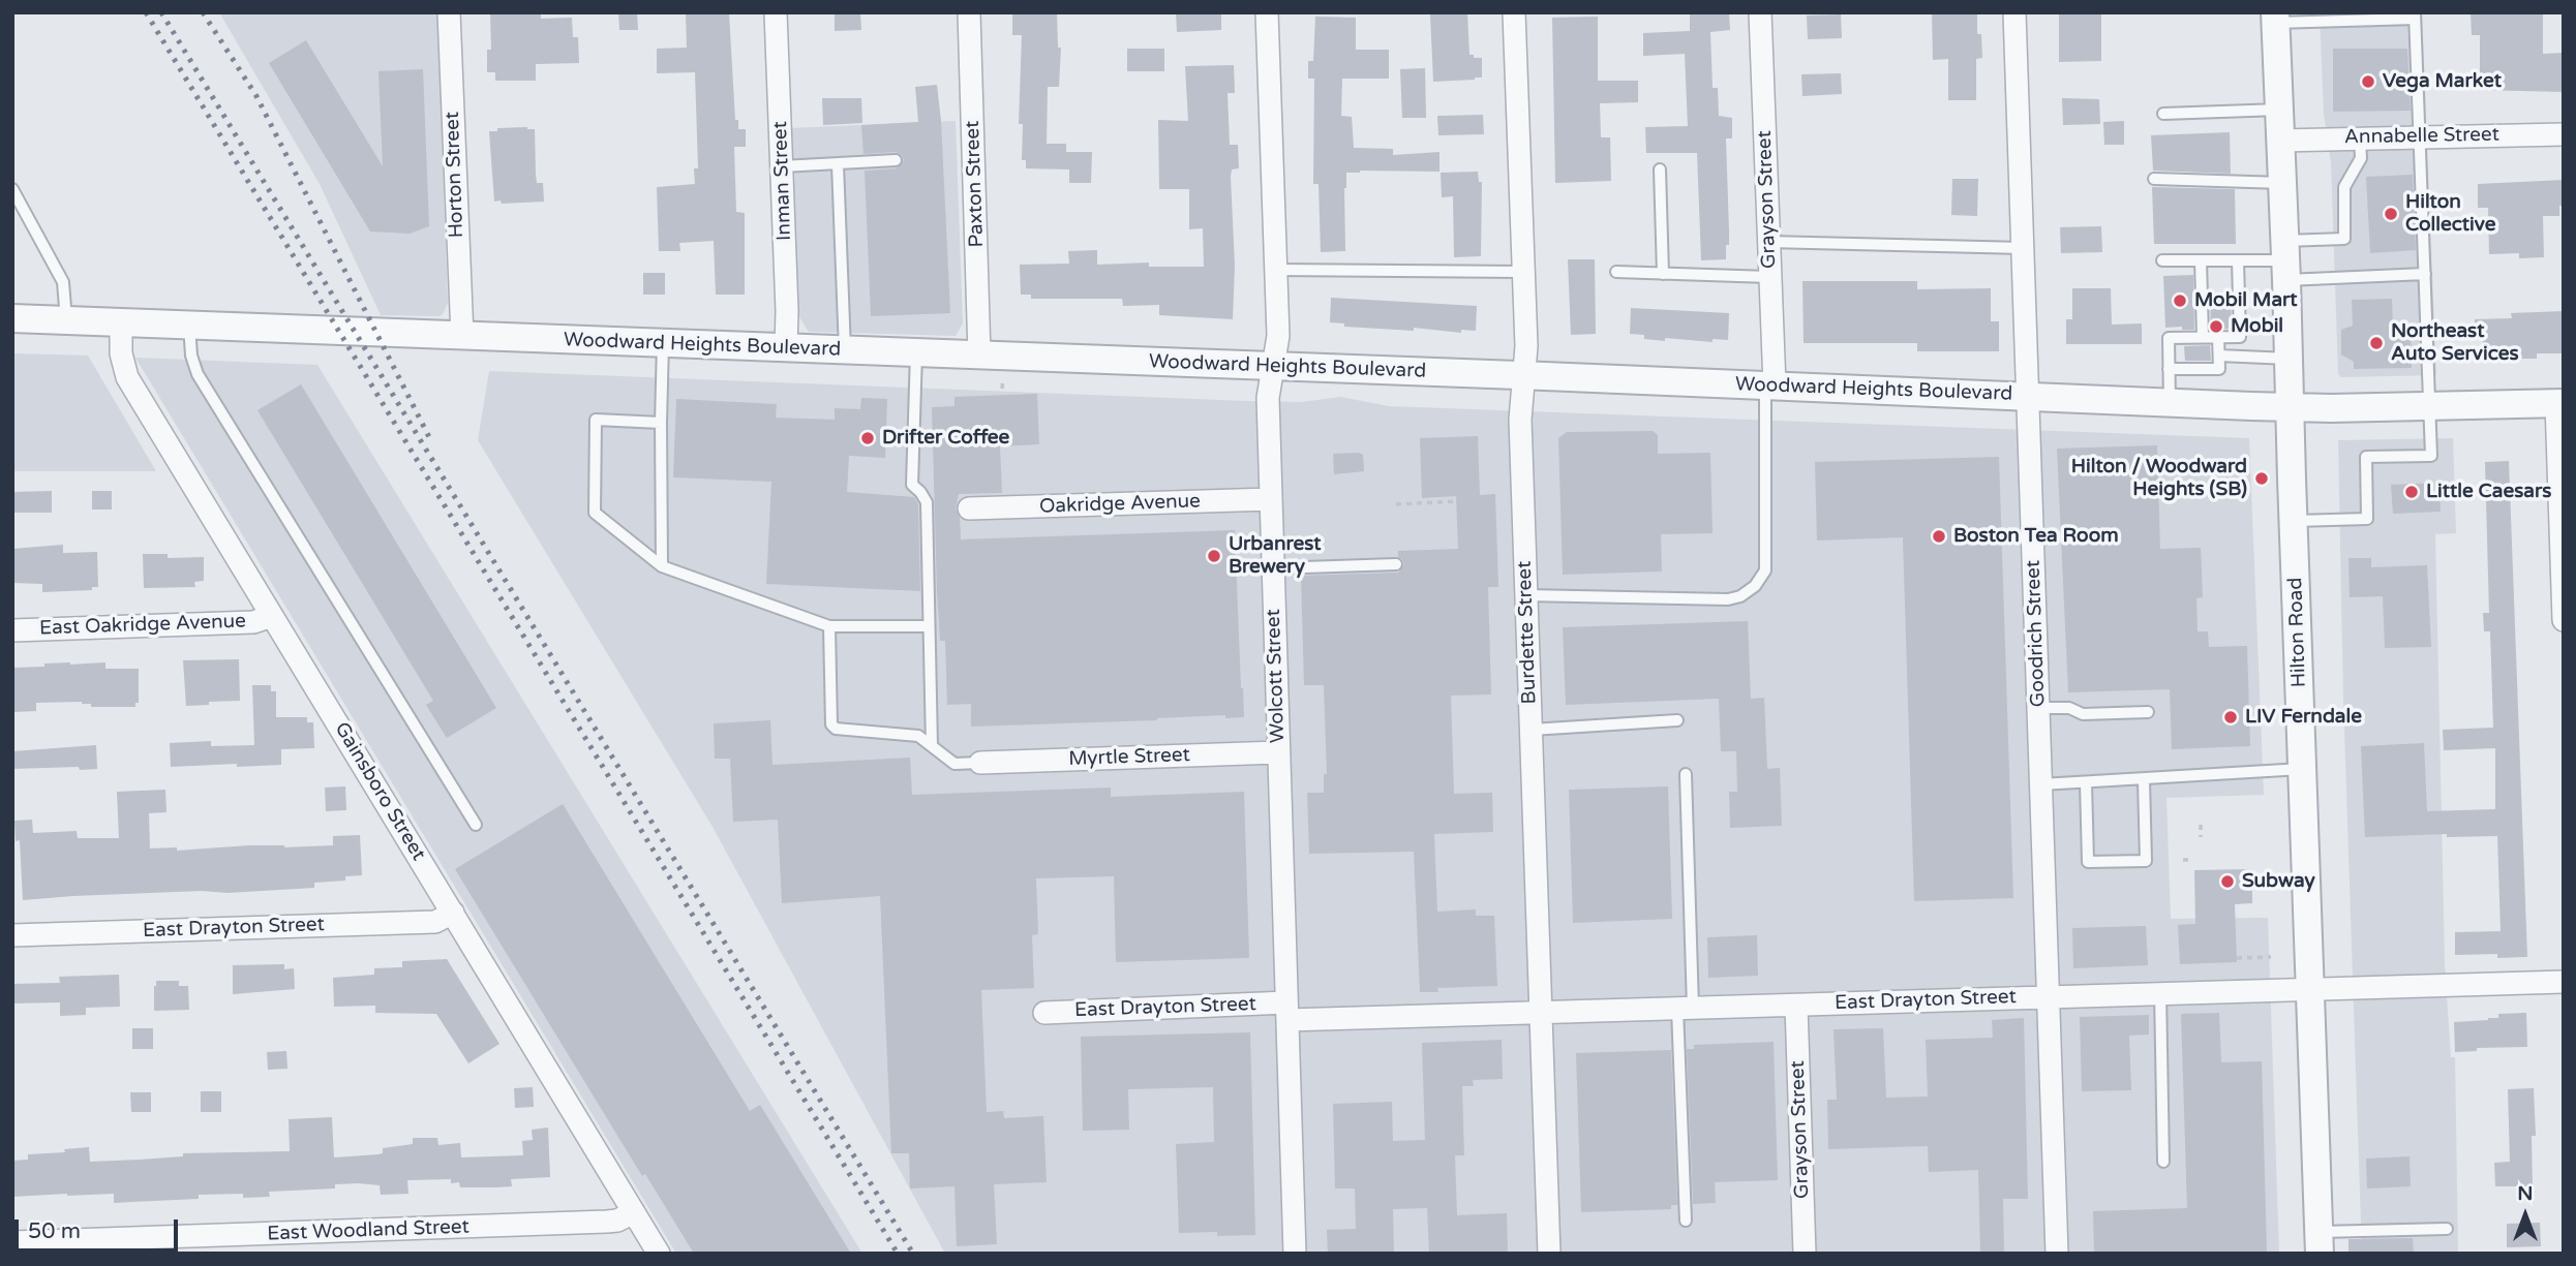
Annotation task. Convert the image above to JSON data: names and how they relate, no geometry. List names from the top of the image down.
{
  "streets": {
    "street": [
      "Annabelle Street",
      "Horton Street",
      "Inman Street",
      "Paxton Street",
      "Grayson Street",
      "Woodward Heights Boulevard",
      "Oakridge Avenue",
      "East Oakridge Avenue",
      "Burdette Street",
      "Hilton Road",
      "Goodrich Street",
      "Wolcott Street",
      "Myrtle Street",
      "Gainsboro Street",
      "East Drayton Street",
      "East Woodland Street"
    ]
  },
  "crossings": [
    ["Annabelle Street", "Hilton Road"],
    ["Horton Street", "Woodward Heights Boulevard"],
    ["Inman Street", "Woodward Heights Boulevard"],
    ["Paxton Street", "Woodward Heights Boulevard"],
    ["Grayson Street", "Woodward Heights Boulevard"],
    ["Grayson Street", "East Drayton Street"],
    ["Woodward Heights Boulevard", "Burdette Street"],
    ["Woodward Heights Boulevard", "Hilton Road"],
    ["Woodward Heights Boulevard", "Goodrich Street"],
    ["Woodward Heights Boulevard", "Wolcott Street"],
    ["Woodward Heights Boulevard", "Gainsboro Street"],
    ["Oakridge Avenue", "Wolcott Street"],
    ["East Oakridge Avenue", "Gainsboro Street"],
    ["Burdette Street", "East Drayton Street"],
    ["Hilton Road", "East Drayton Street"],
    ["Goodrich Street", "East Drayton Street"],
    ["Wolcott Street", "Myrtle Street"],
    ["Wolcott Street", "East Drayton Street"],
    ["Gainsboro Street", "East Drayton Street"],
    ["Gainsboro Street", "East Woodland Street"]
  ],
  "places": [
    "Vega Market",
    "Hilton Collective",
    "Mobil Mart",
    "Mobil",
    "Northeast Auto Services",
    "Drifter Coffee",
    "Hilton / Woodward Heights (SB)",
    "Little Caesars",
    "Boston Tea Room",
    "Urbanrest Brewery",
    "LIV Ferndale",
    "Subway"
  ],
  "scale_bar": "50 m",
  "north": "top"
}
